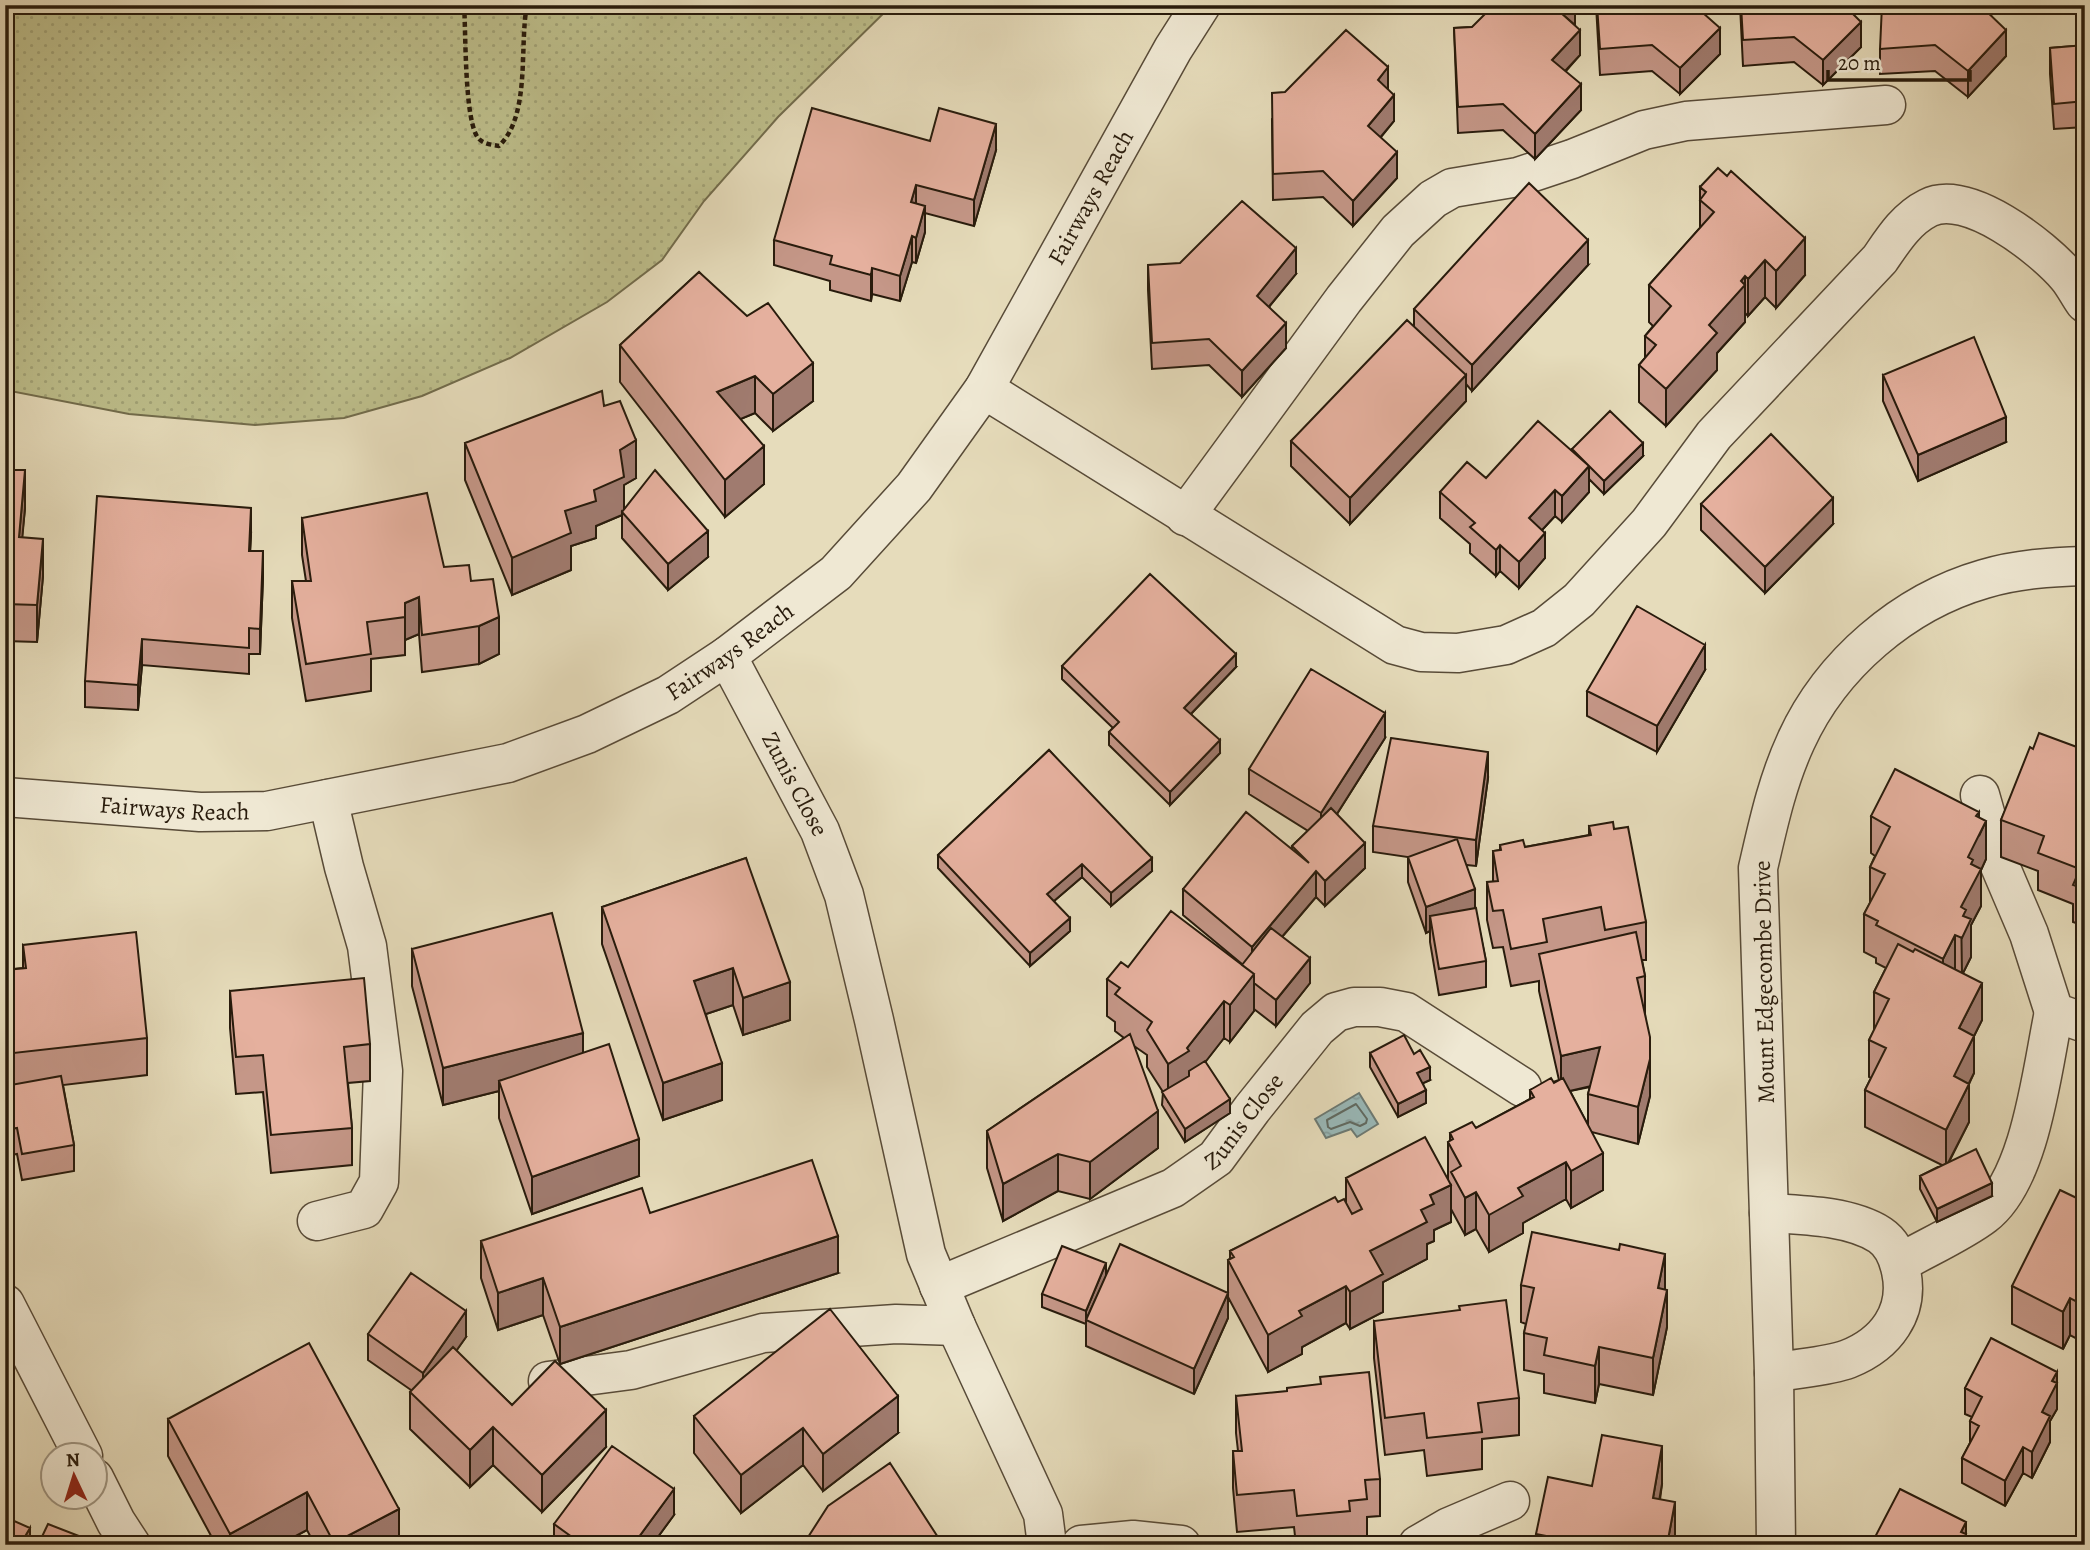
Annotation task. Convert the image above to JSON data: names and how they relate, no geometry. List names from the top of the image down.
{
  "streets": {
    "street": ["Fairways Reach", "Zunis Close", "Mount Edgecombe Drive"]
  },
  "crossings": [
    ["Fairways Reach", "Zunis Close"]
  ],
  "scale_bar": "20 m",
  "north": "top"
}
